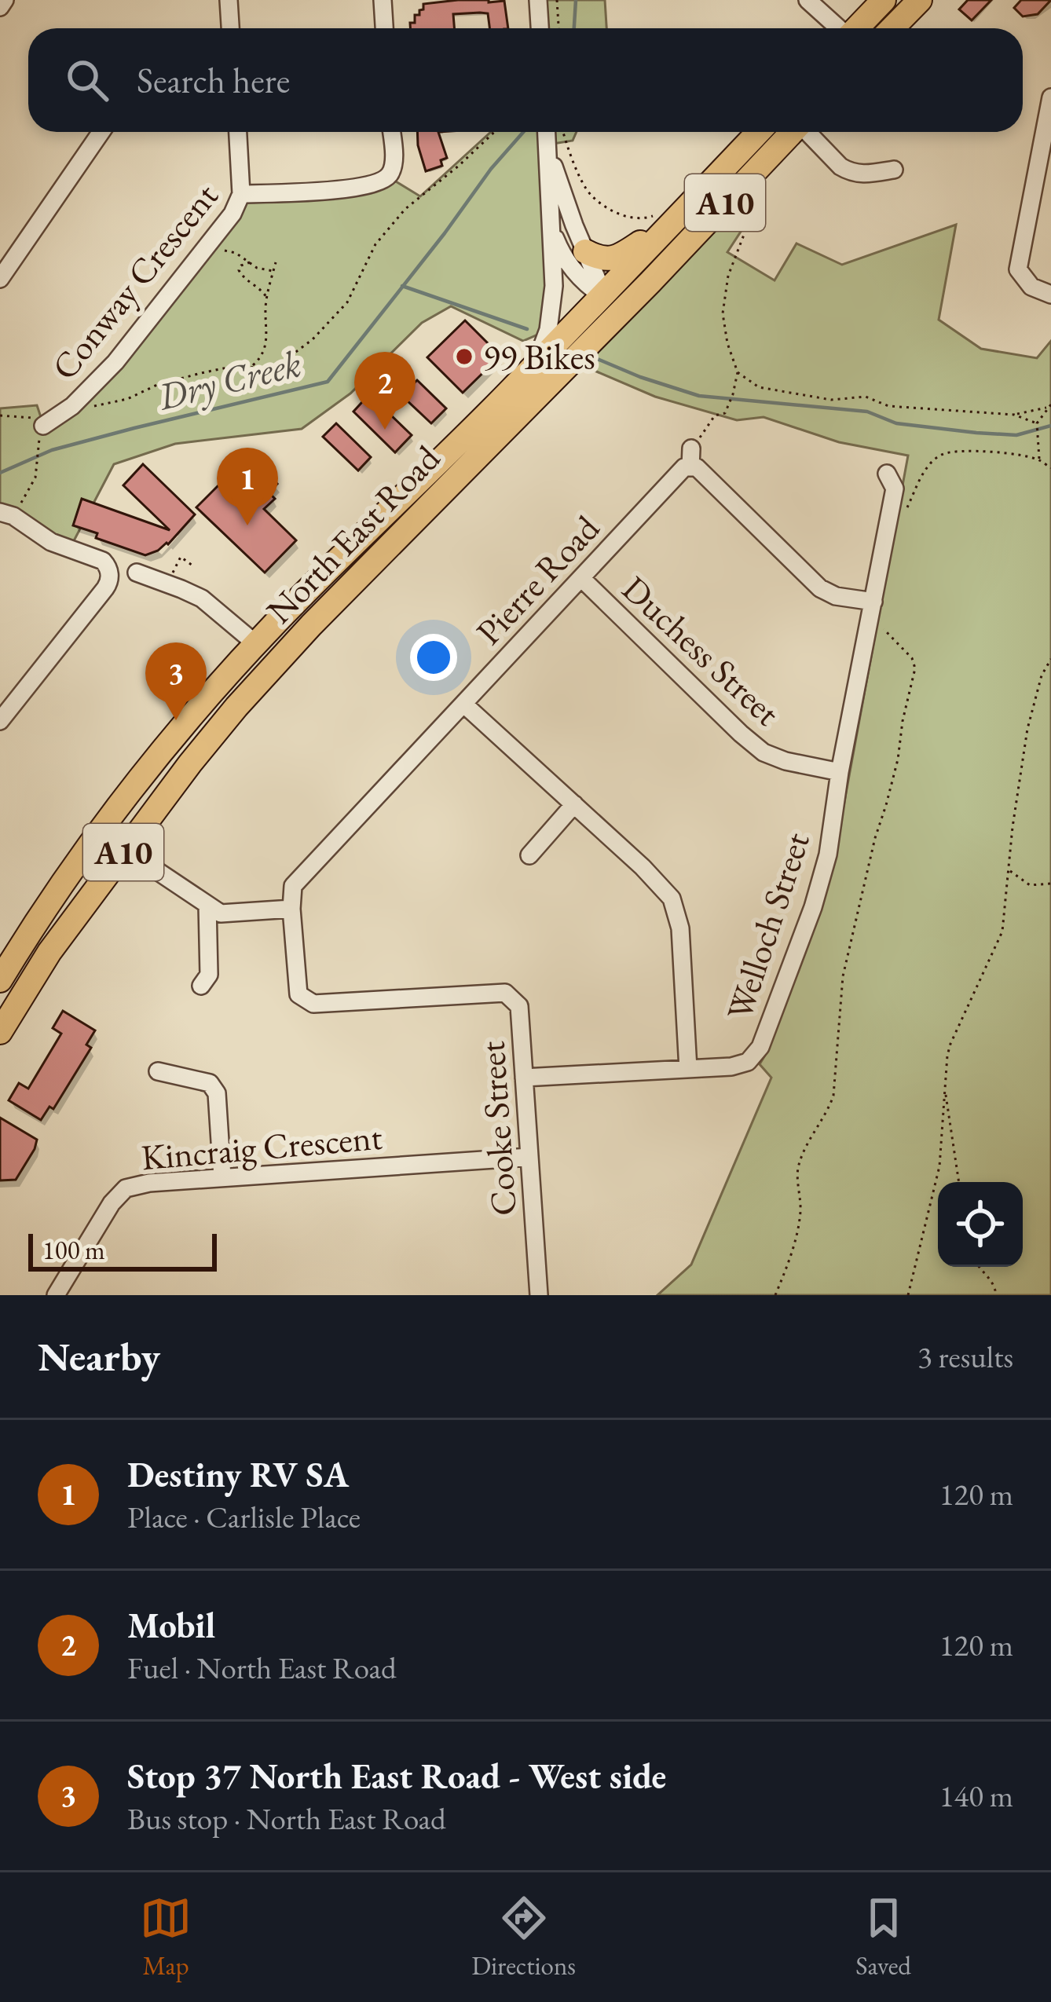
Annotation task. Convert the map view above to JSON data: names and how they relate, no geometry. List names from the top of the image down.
{
  "streets": {
    "highway": ["A10", "North East Road"],
    "street": [
      "Conway Crescent",
      "Pierre Road",
      "Duchess Street",
      "Welloch Street",
      "Cooke Street",
      "Kincraig Crescent"
    ]
  },
  "crossings": [
    ["Pierre Road", "Duchess Street"],
    ["Pierre Road", "Cooke Street"],
    ["Duchess Street", "Welloch Street"],
    ["Welloch Street", "Cooke Street"],
    ["Cooke Street", "Kincraig Crescent"]
  ],
  "water": ["Dry Creek"],
  "places": ["99 Bikes"],
  "scale_bar": "100 m",
  "page": {
    "search": "Search here",
    "pins": ["2", "1", "3"],
    "scale": "100 m",
    "heading": ["Nearby", "3 results"],
    "list": [
      {
        "mark": "1",
        "name": "Destiny RV SA",
        "note": "Place · Carlisle Place",
        "value": "120 m"
      },
      {
        "mark": "2",
        "name": "Mobil",
        "note": "Fuel · North East Road",
        "value": "120 m"
      },
      {
        "mark": "3",
        "name": "Stop 37 North East Road - West side",
        "note": "Bus stop · North East Road",
        "value": "140 m"
      }
    ],
    "nav": ["Map", "Directions", "Saved"]
  }
}
